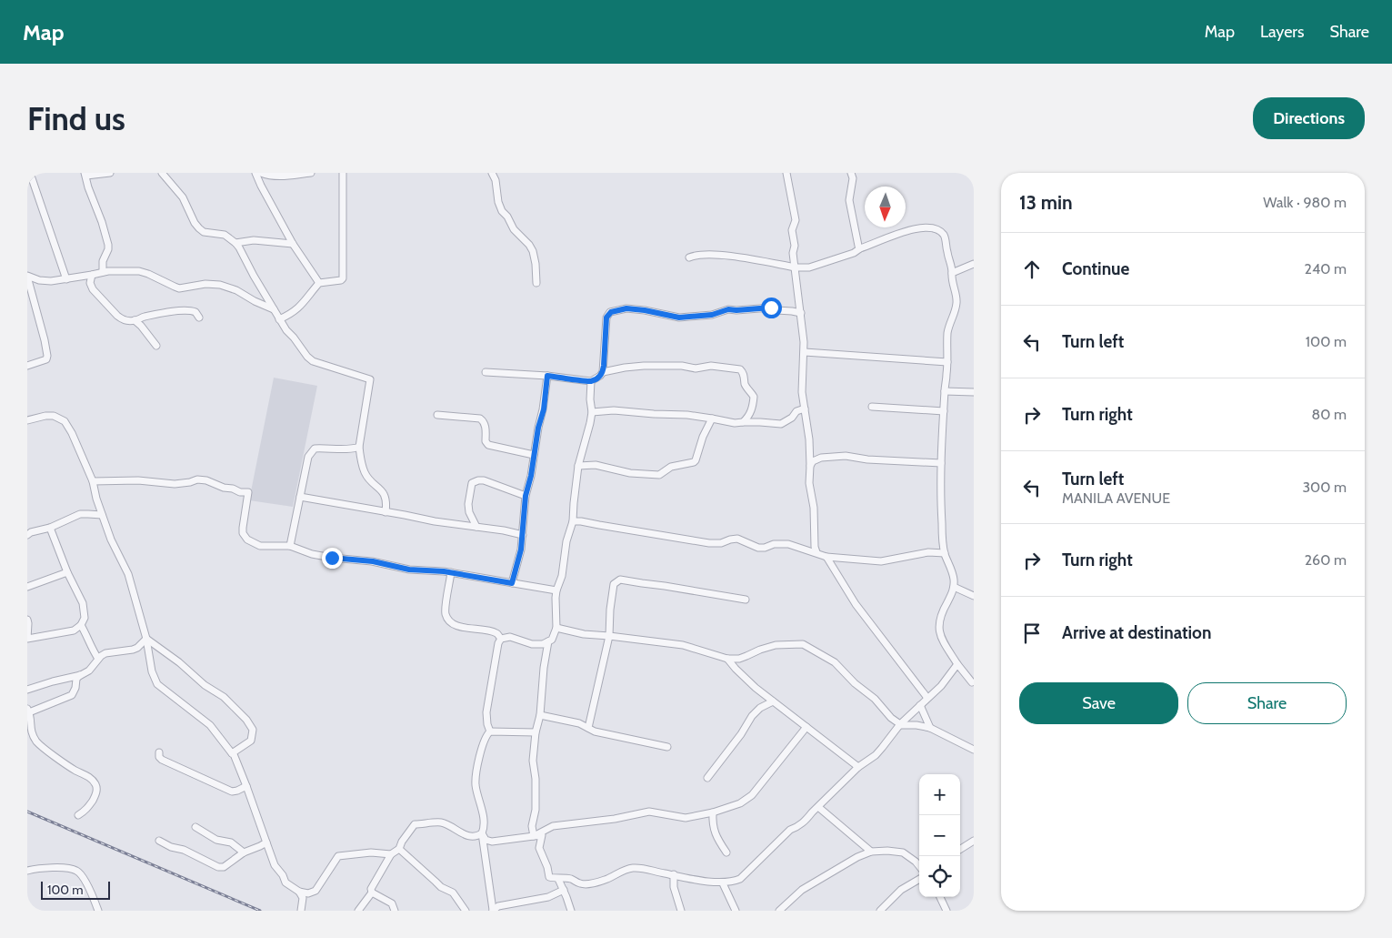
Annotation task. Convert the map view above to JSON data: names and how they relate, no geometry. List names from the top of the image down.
{
  "scale_bar": "100 m",
  "north": "bottom",
  "page": {
    "header": "Map",
    "nav": ["Map", "Layers", "Share"],
    "buttons": [
      "Directions",
      ["Save", "Share"]
    ],
    "title": "Find us",
    "heading": ["13 min", "Walk · 980 m"],
    "list": [
      ["Continue", "240 m"],
      ["Turn left", "100 m"],
      ["Turn right", "80 m"],
      ["Turn left", "MANILA AVENUE", "300 m"],
      ["Turn right", "260 m"],
      "Arrive at destination"
    ],
    "map_buttons": ["+", "−"],
    "scale": "100 m"
  }
}
